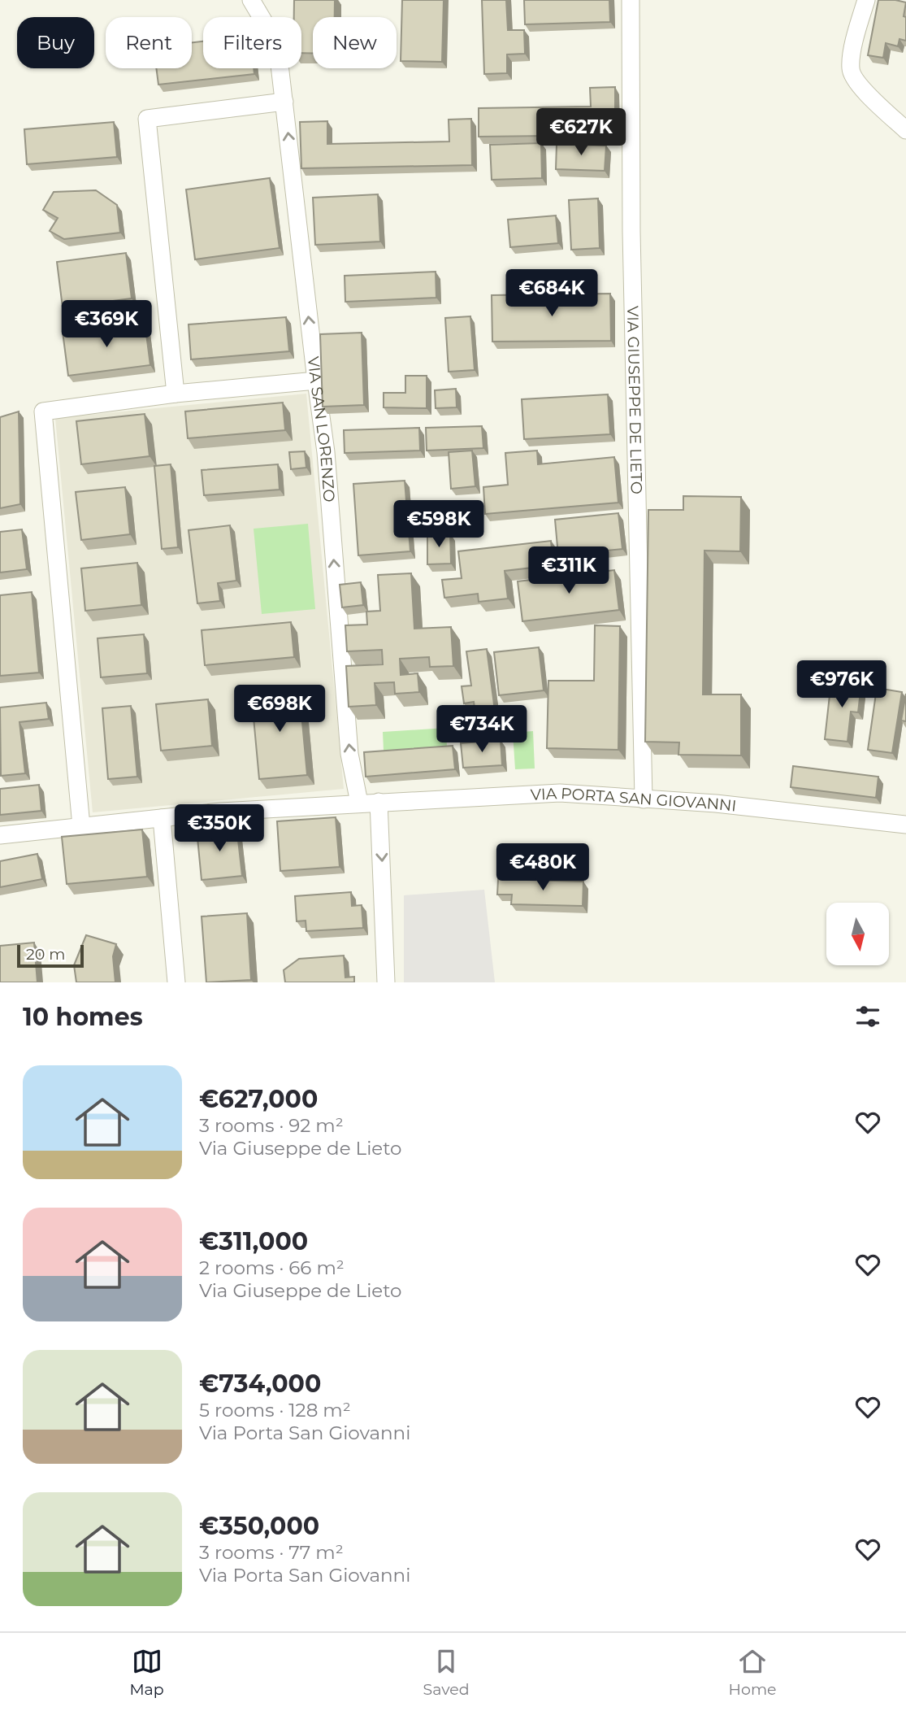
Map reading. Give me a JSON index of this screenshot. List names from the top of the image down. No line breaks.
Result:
{"streets":{"street":["VIA GIUSEPPE DE LIETO","VIA SAN LORENZO","VIA PORTA SAN GIOVANNI"]},"crossings":[["VIA GIUSEPPE DE LIETO","VIA PORTA SAN GIOVANNI"],["VIA SAN LORENZO","VIA PORTA SAN GIOVANNI"]],"one_way":["VIA SAN LORENZO"],"scale_bar":"20 m","north":"bottom","page":{"chip":["Buy","Rent","Filters","New"],"price":["€627K","€684K","€369K","€598K","€311K","€976K","€698K","€734K","€350K","€480K"],"scale":"20 m","heading":"10 homes","list":[{"name":"€627,000","note":"3 rooms · 92 m² · Via Giuseppe de Lieto"},{"name":"€311,000","note":"2 rooms · 66 m² · Via Giuseppe de Lieto"},{"name":"€734,000","note":"5 rooms · 128 m² · Via Porta San Giovanni"},{"name":"€350,000","note":"3 rooms · 77 m² · Via Porta San Giovanni"}],"tabs":["Map","Saved","Home"]}}
